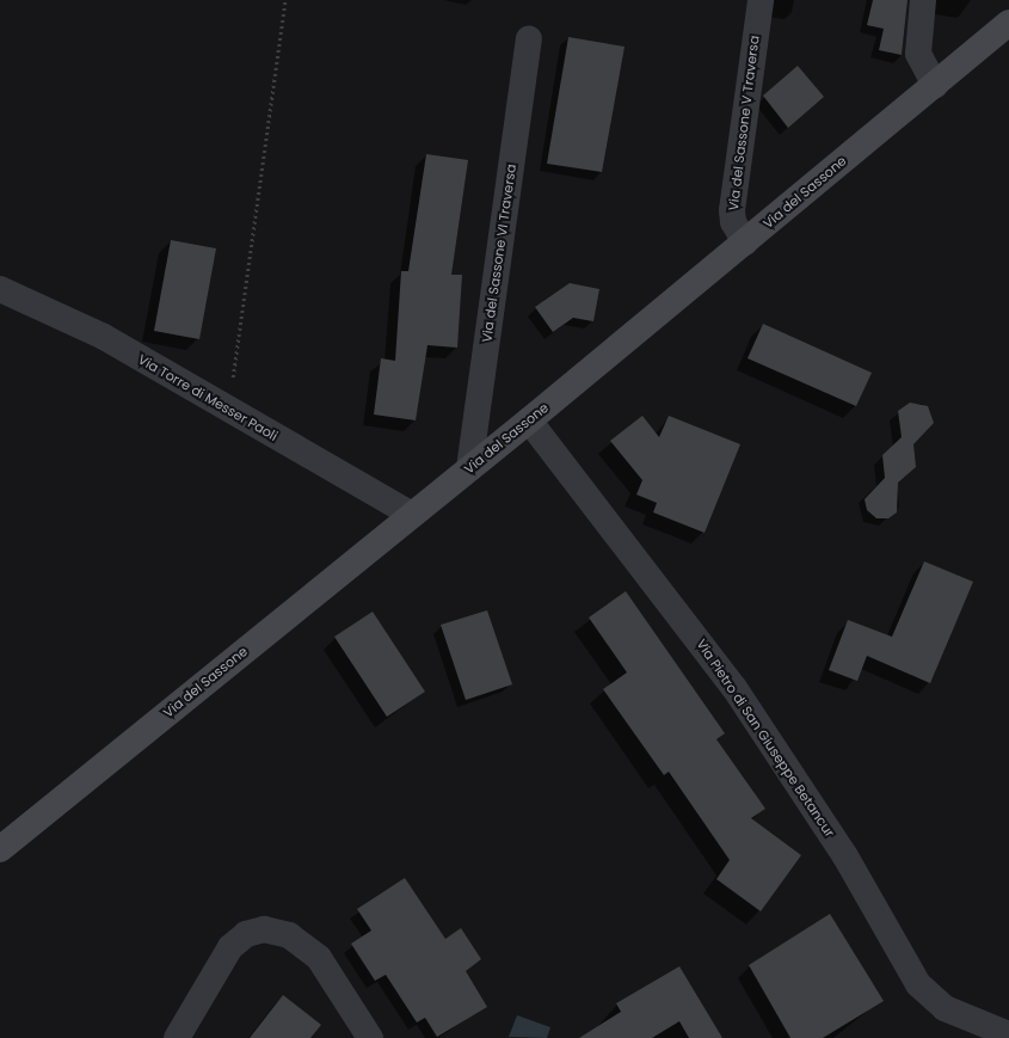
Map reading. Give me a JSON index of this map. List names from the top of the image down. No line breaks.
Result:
{"streets":{"main road":["Via del Sassone"],"street":["Via del Sassone V Traversa","Via del Sassone VI Traversa","Via Torre di Messer Paoli","Via Pietro di San Giuseppe Betancur"]},"crossings":[["Via del Sassone V Traversa","Via del Sassone"],["Via del Sassone","Via del Sassone VI Traversa"],["Via del Sassone","Via Torre di Messer Paoli"],["Via del Sassone","Via Pietro di San Giuseppe Betancur"]]}
